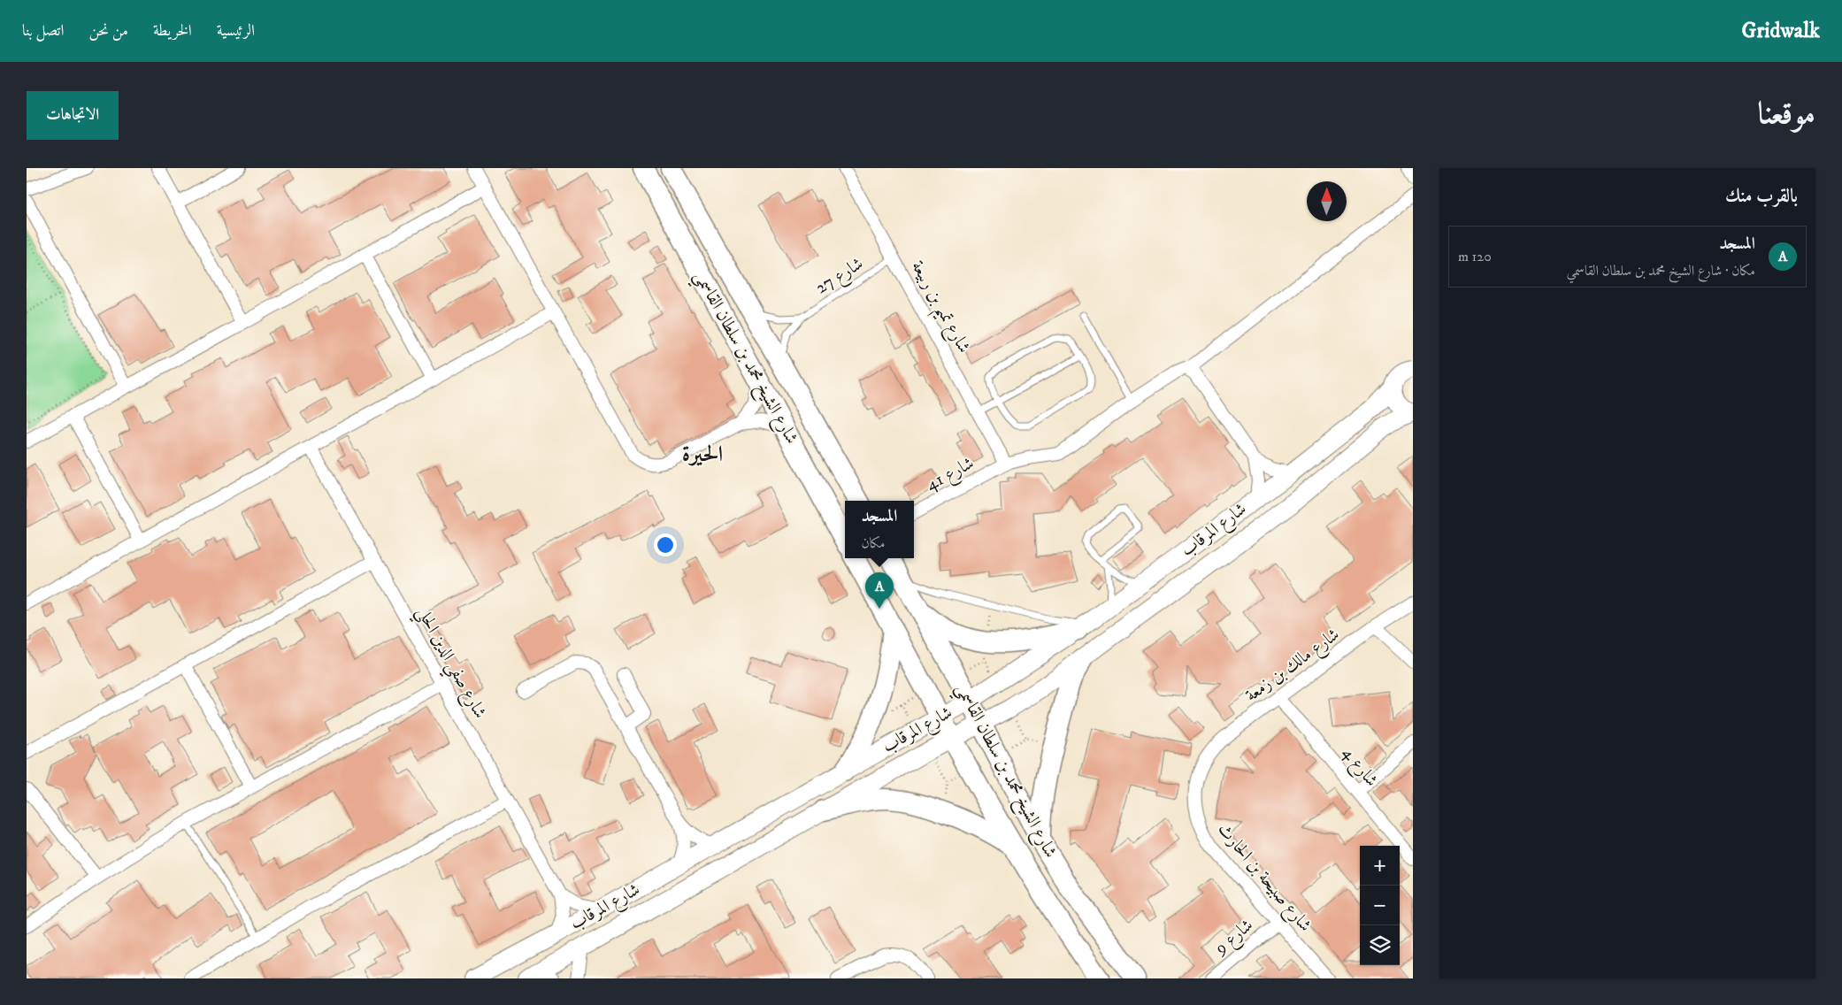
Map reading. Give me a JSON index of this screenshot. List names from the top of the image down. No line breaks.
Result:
{"streets":{"main road":["شارع الشيخ محمد بن سلطان القاسمي","شارع المرقاب"],"street":["شارع تميم بن ربيعة","شارع 41","شارع صفي الدين الحلي","شارع مالك بن زمعة","شارع 4","شارع صبيحة بن الحارث","شارع 9"],"lane":["شارع 27"]},"crossings":[["شارع 27","شارع تميم بن ربيعة"],["شارع 27","شارع الشيخ محمد بن سلطان القاسمي"],["شارع تميم بن ربيعة","شارع 41"],["شارع الشيخ محمد بن سلطان القاسمي","شارع المرقاب"],["شارع المرقاب","شارع صفي الدين الحلي"],["شارع مالك بن زمعة","شارع 4"],["شارع مالك بن زمعة","شارع صبيحة بن الحارث"],["شارع صبيحة بن الحارث","شارع 9"]],"districts":["الحيرة"],"north":"top","page":{"header":"Gridwalk","nav":["الرئيسية","الخريطة","من نحن","اتصل بنا"],"title":"موقعنا","buttons":"الاتجاهات","heading":"بالقرب منك","list":[{"mark":"A","name":"المسجد","note":"مكان · شارع الشيخ محمد بن سلطان القاسمي","value":"120 m"}],"popup":["المسجد","مكان"],"pins":"A","map_buttons":["+","−"]}}
